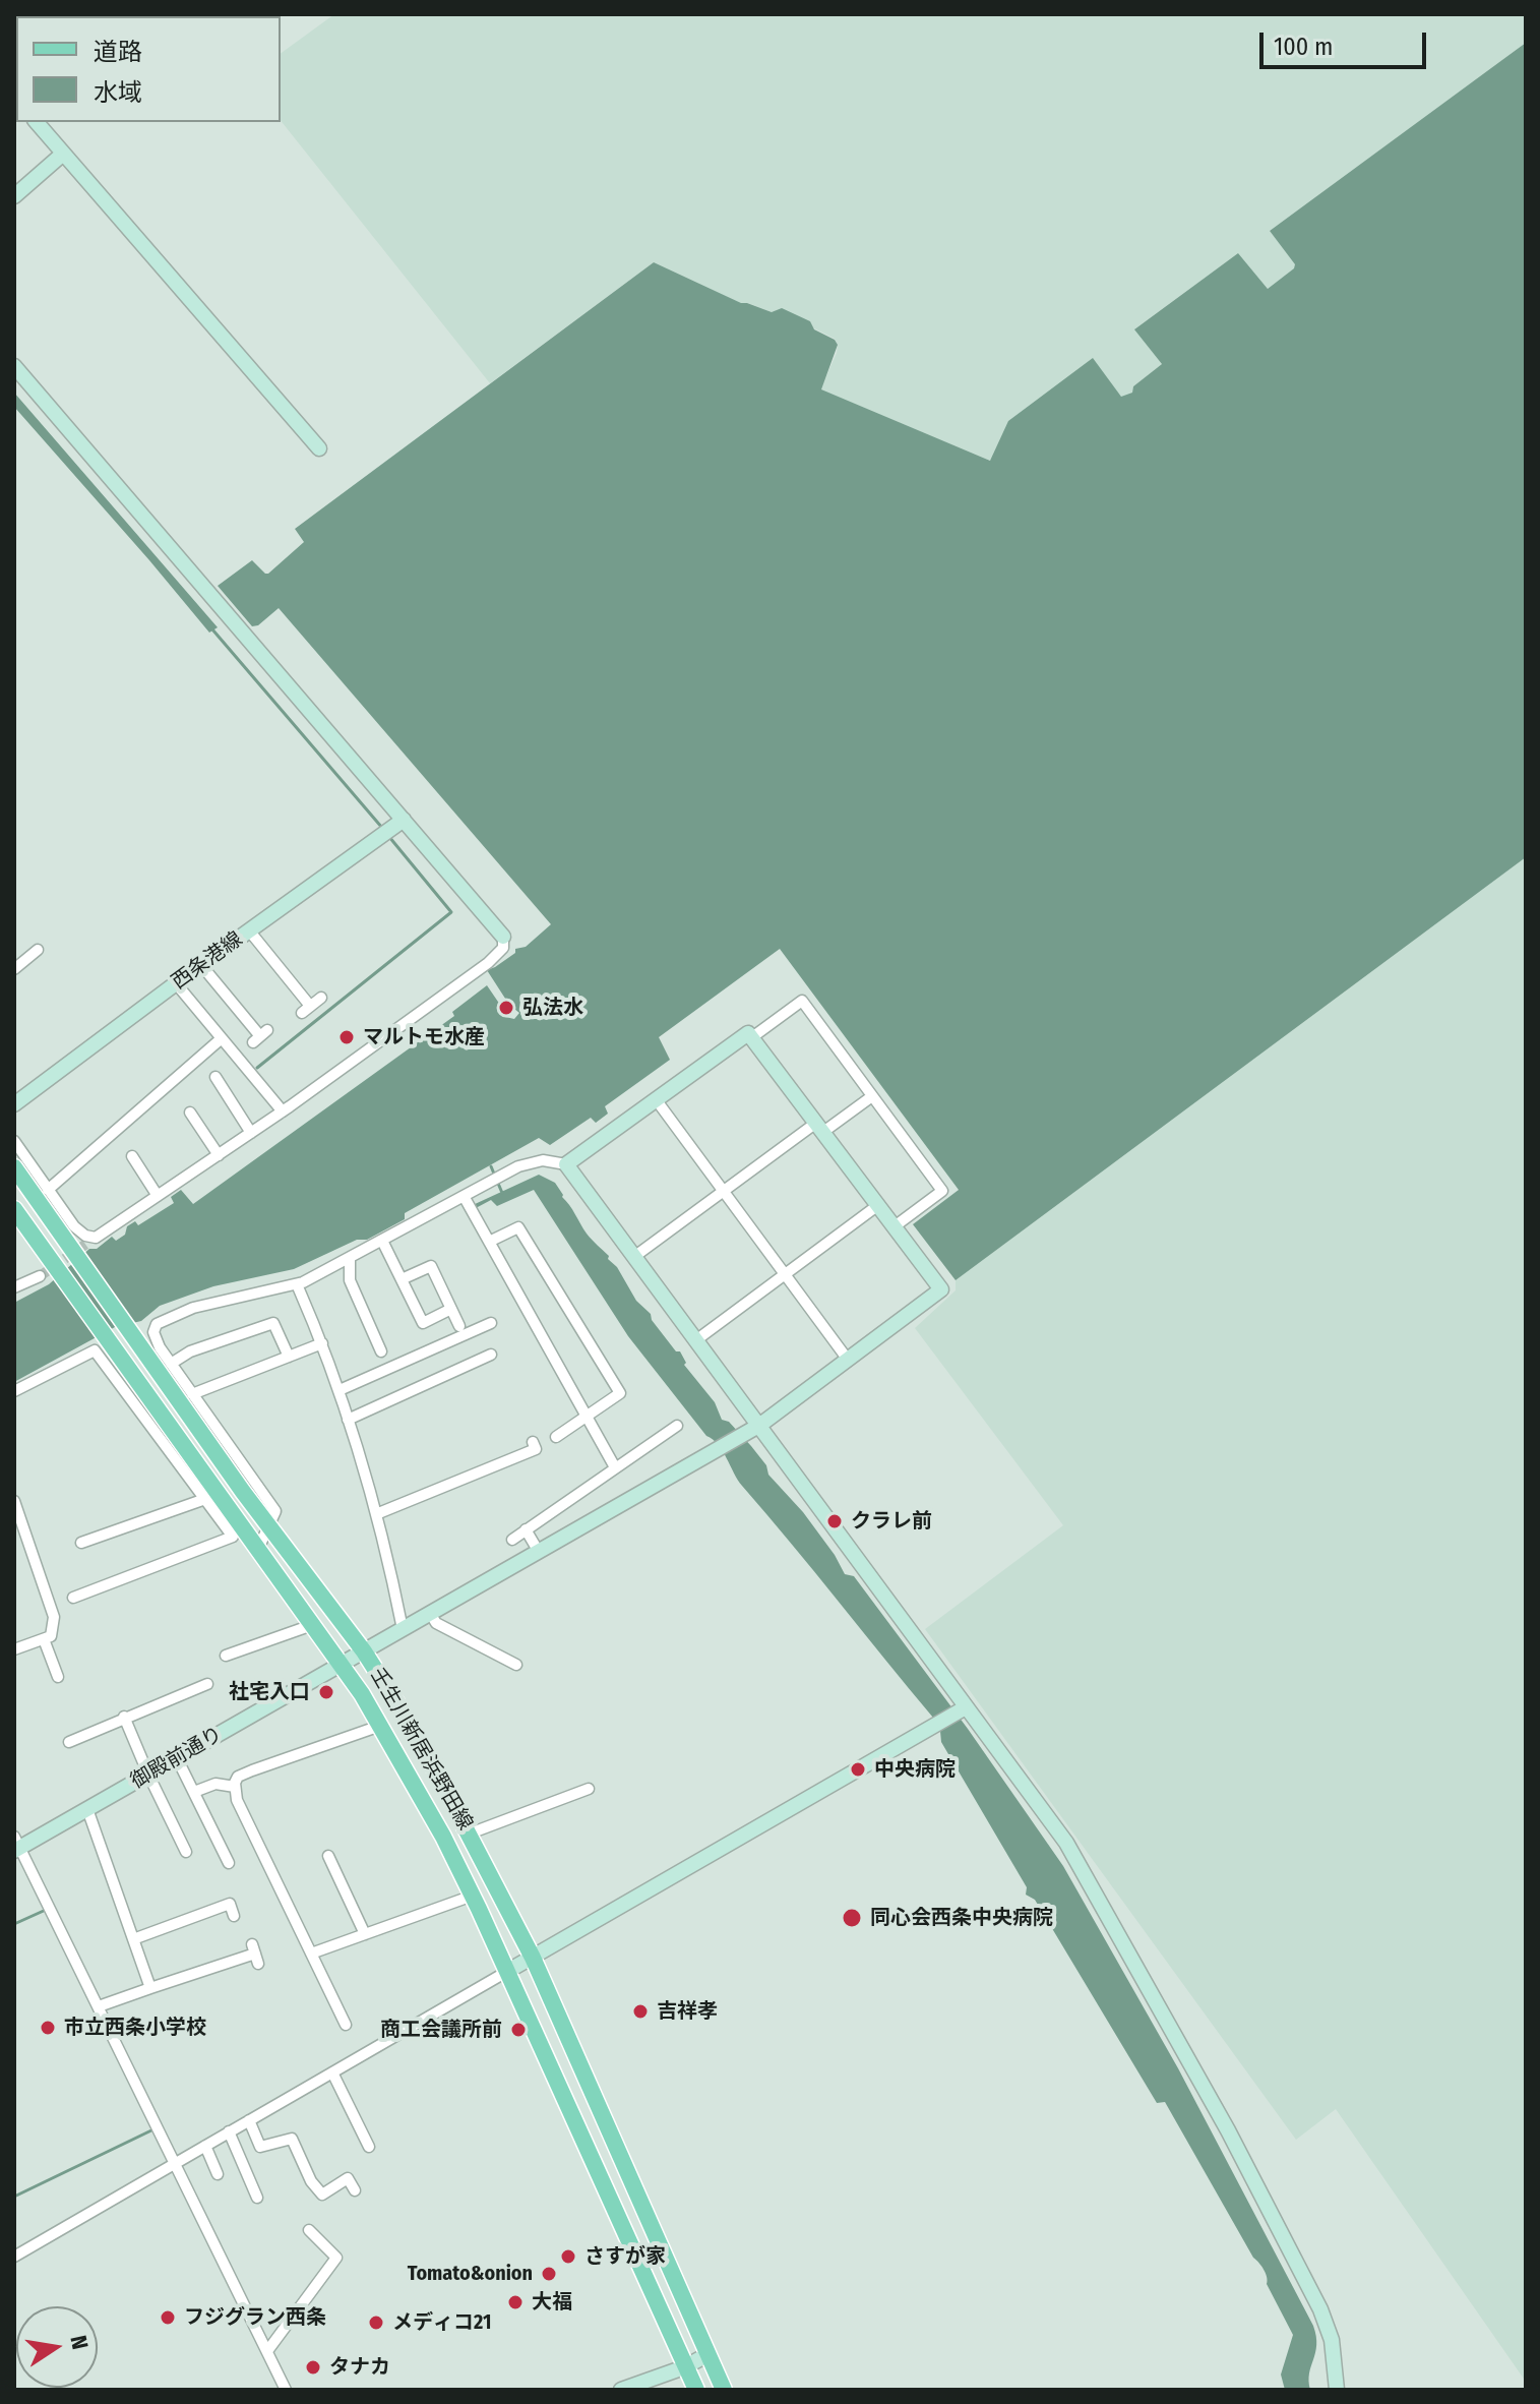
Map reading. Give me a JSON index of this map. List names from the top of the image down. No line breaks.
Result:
{"streets":{"main road":["壬生川新居浜野田線"],"street":["西条港線","御殿前通り"]},"crossings":[["壬生川新居浜野田線","御殿前通り"]],"places":["弘法水","マルトモ水産","クラレ前","社宅入口","中央病院","同心会西条中央病院","吉祥孝","市立西条小学校","商工会議所前","さすが家","Tomato&onion","大福","フジグラン西条","メディコ21","タナカ"],"legend":["道路","水域"],"scale_bar":"100 m","north":"right"}
